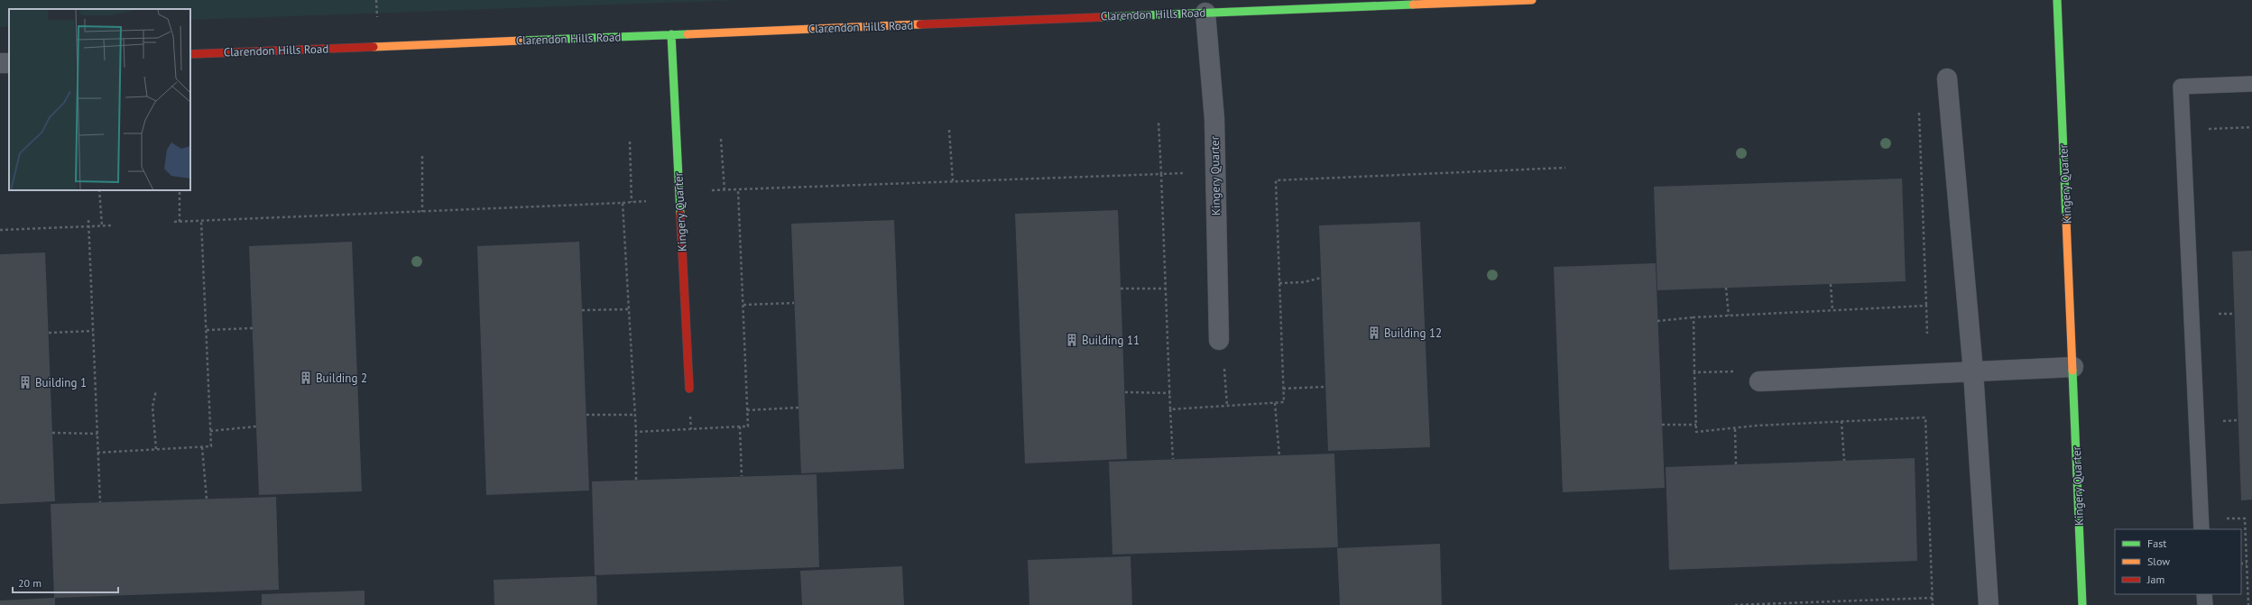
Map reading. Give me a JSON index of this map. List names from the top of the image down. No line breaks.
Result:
{"streets":{"street":["Clarendon Hills Road","Kingery Quarter"]},"crossings":[["Clarendon Hills Road","Kingery Quarter"]],"places":{"building":["Building 12","Building 11","Building 2","Building 1"]},"legend":["Fast","Slow","Jam"],"scale_bar":"20 m"}
